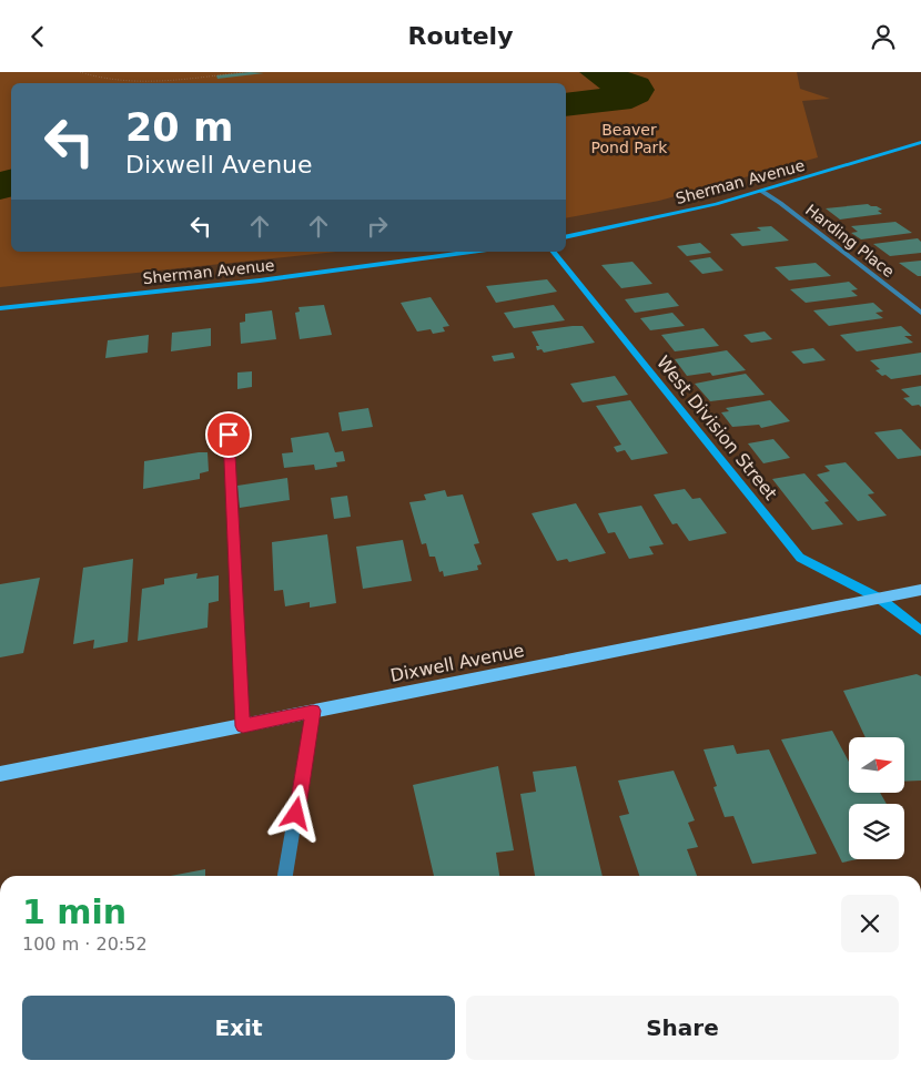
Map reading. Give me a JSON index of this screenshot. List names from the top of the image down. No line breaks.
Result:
{"streets":{"main road":["Sherman Avenue","West Division Street","Dixwell Avenue"],"street":["Harding Place"]},"crossings":[["Sherman Avenue","Harding Place"],["West Division Street","Dixwell Avenue"]],"parks":["Beaver Pond Park"],"north":"right","page":{"header":"Routely","turn":["20 m","Dixwell Avenue"],"heading":["1 min","100 m · 20:52"],"buttons":["Exit","Share"]}}
